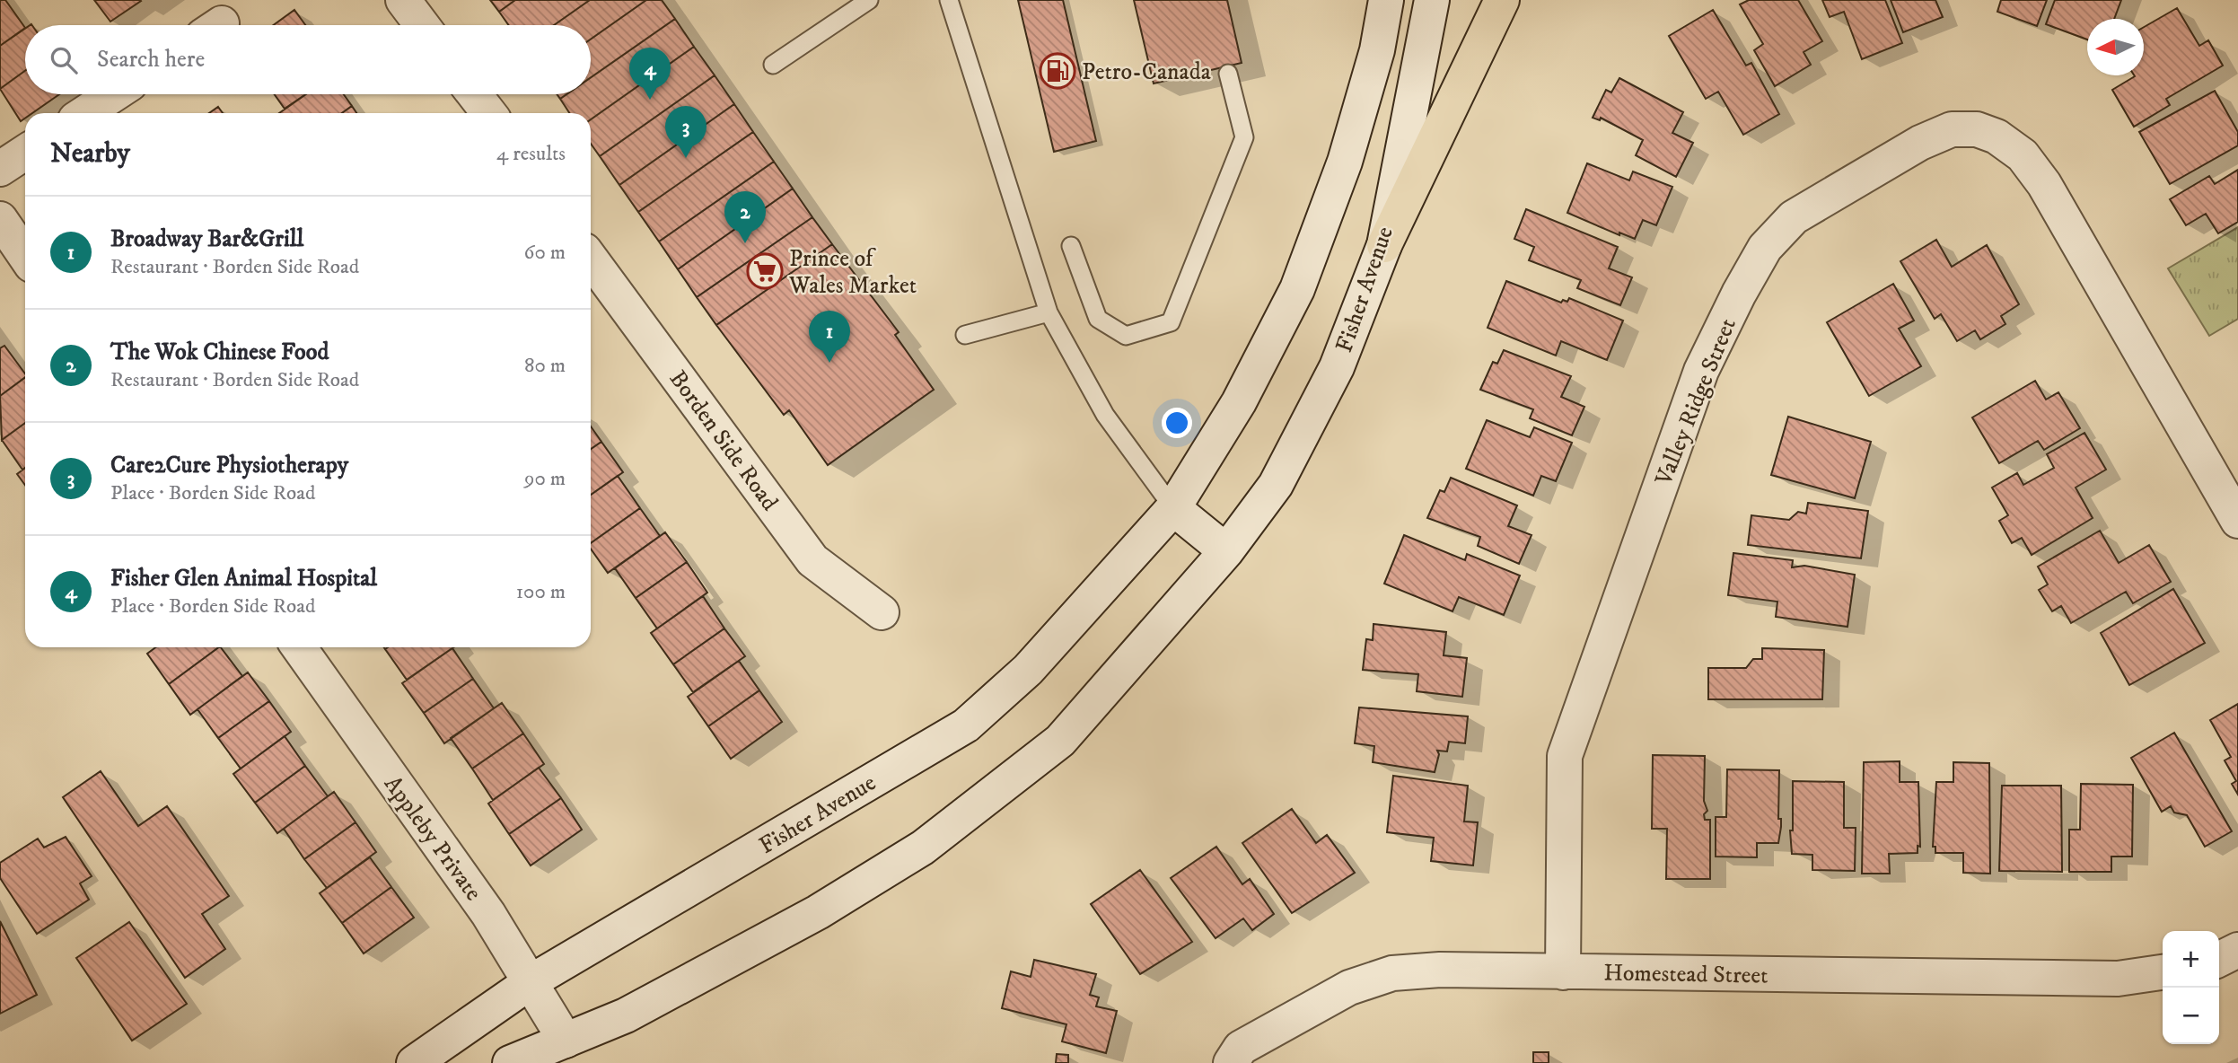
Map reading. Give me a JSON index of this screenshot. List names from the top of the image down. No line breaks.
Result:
{"streets":{"street":["Fisher Avenue","Valley Ridge Street","Borden Side Road","Appleby Private","Homestead Street"]},"crossings":[["Fisher Avenue","Appleby Private"],["Valley Ridge Street","Homestead Street"]],"places":{"fuel station":["Petro-Canada"],"supermarket":["Prince of Wales Market"]},"north":"left","page":{"search":"Search here","pins":["4","3","2","1"],"heading":["Nearby","4 results"],"list":[{"mark":"1","name":"Broadway Bar&Grill","note":"Restaurant · Borden Side Road","value":"60 m"},{"mark":"2","name":"The Wok Chinese Food","note":"Restaurant · Borden Side Road","value":"80 m"},{"mark":"3","name":"Care2Cure Physiotherapy","note":"Place · Borden Side Road","value":"90 m"},{"mark":"4","name":"Fisher Glen Animal Hospital","note":"Place · Borden Side Road","value":"100 m"}],"map_buttons":["+","−"]}}
